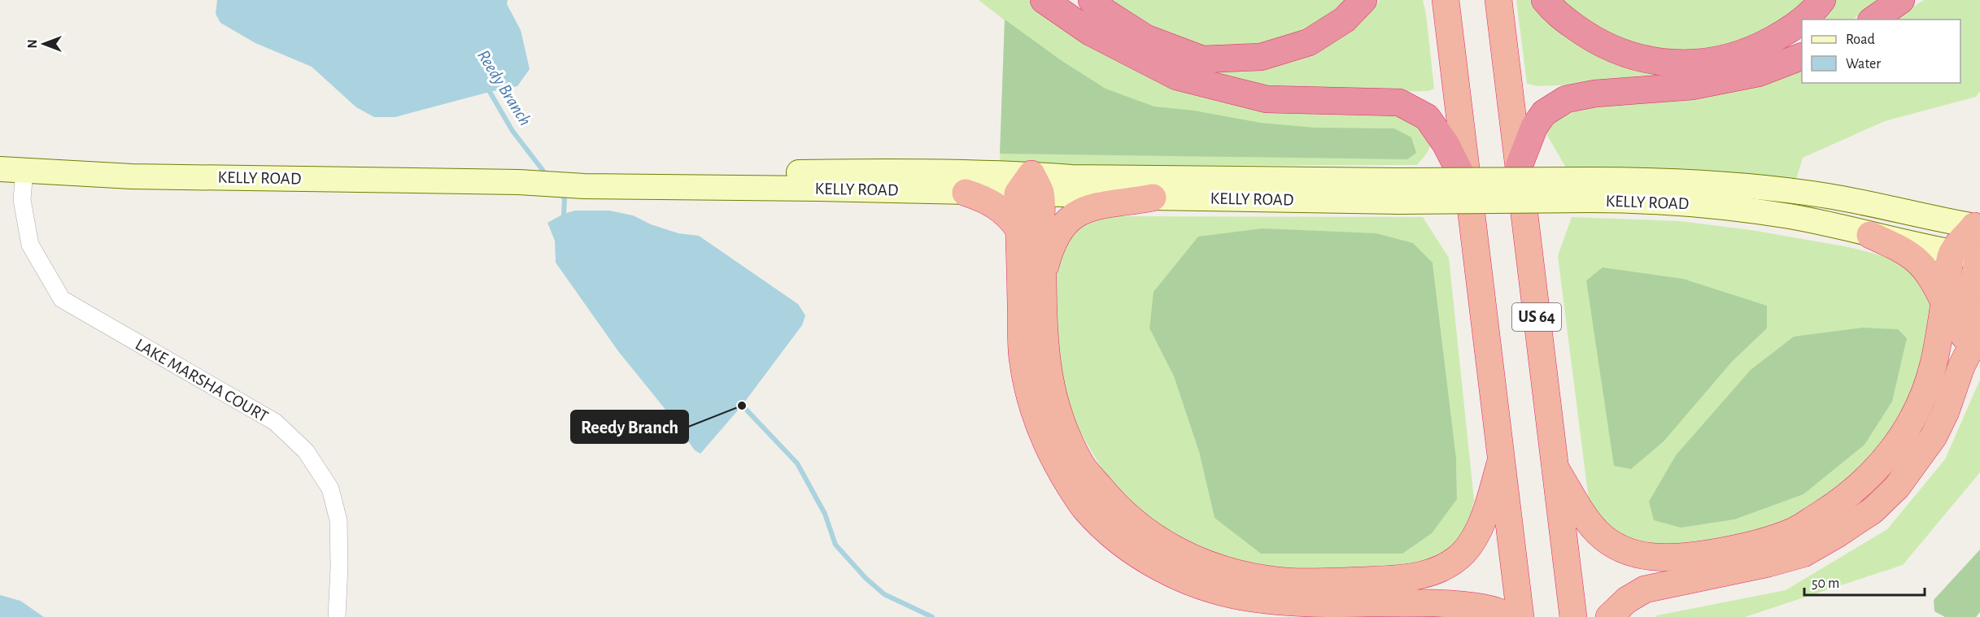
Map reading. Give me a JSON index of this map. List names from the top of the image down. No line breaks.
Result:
{"streets":{"highway":["US 64"],"main road":["KELLY ROAD"],"street":["LAKE MARSHA COURT"]},"crossings":[["KELLY ROAD","LAKE MARSHA COURT"]],"water":["Reedy Branch"],"places":["Reedy Branch"],"legend":["Road","Water"],"scale_bar":"50 m","north":"left"}
